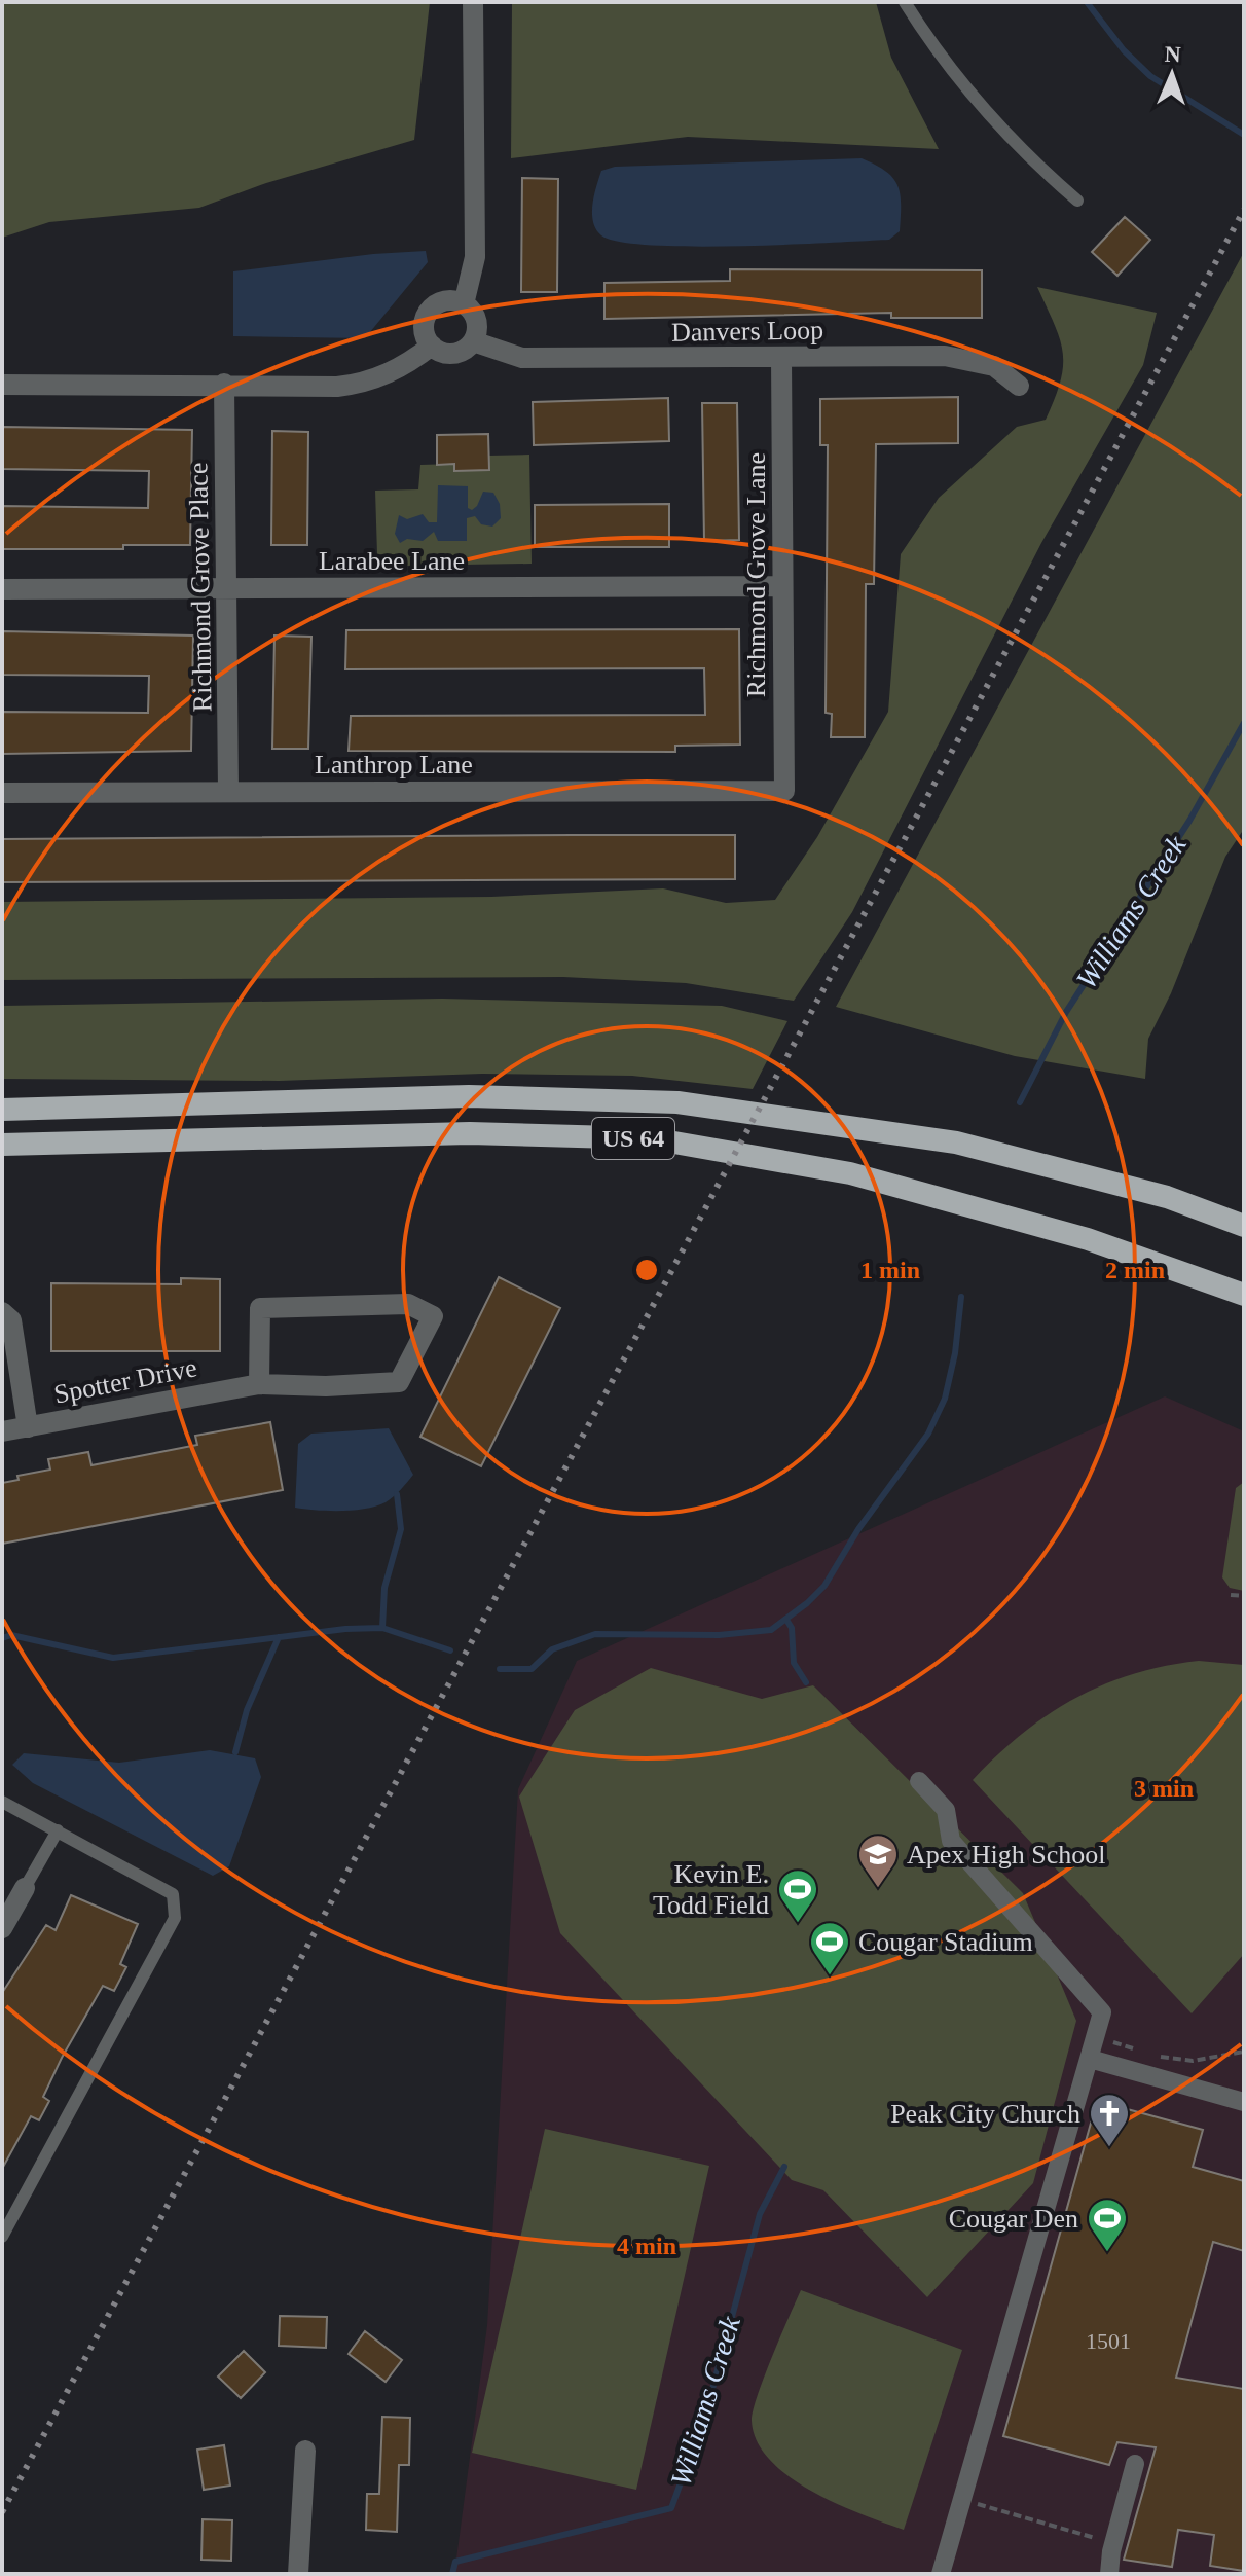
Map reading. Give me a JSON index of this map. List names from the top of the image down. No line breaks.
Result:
{"streets":{"highway":["US 64"],"street":["Danvers Loop","Larabee Lane","Richmond Grove Lane","Richmond Grove Place","Lanthrop Lane","Spotter Drive"]},"crossings":[["Danvers Loop","Richmond Grove Lane"],["Larabee Lane","Richmond Grove Lane"],["Larabee Lane","Richmond Grove Place"],["Richmond Grove Lane","Lanthrop Lane"],["Richmond Grove Place","Lanthrop Lane"]],"water":["Williams Creek"],"places":{"school or university":["Apex High School"],"sports":["Kevin E. Todd Field","Cougar Stadium","Cougar Den"],"church":["Peak City Church"]},"house_numbers":["1501"],"north":"top","rings":["1 min","2 min","3 min","4 min"]}
